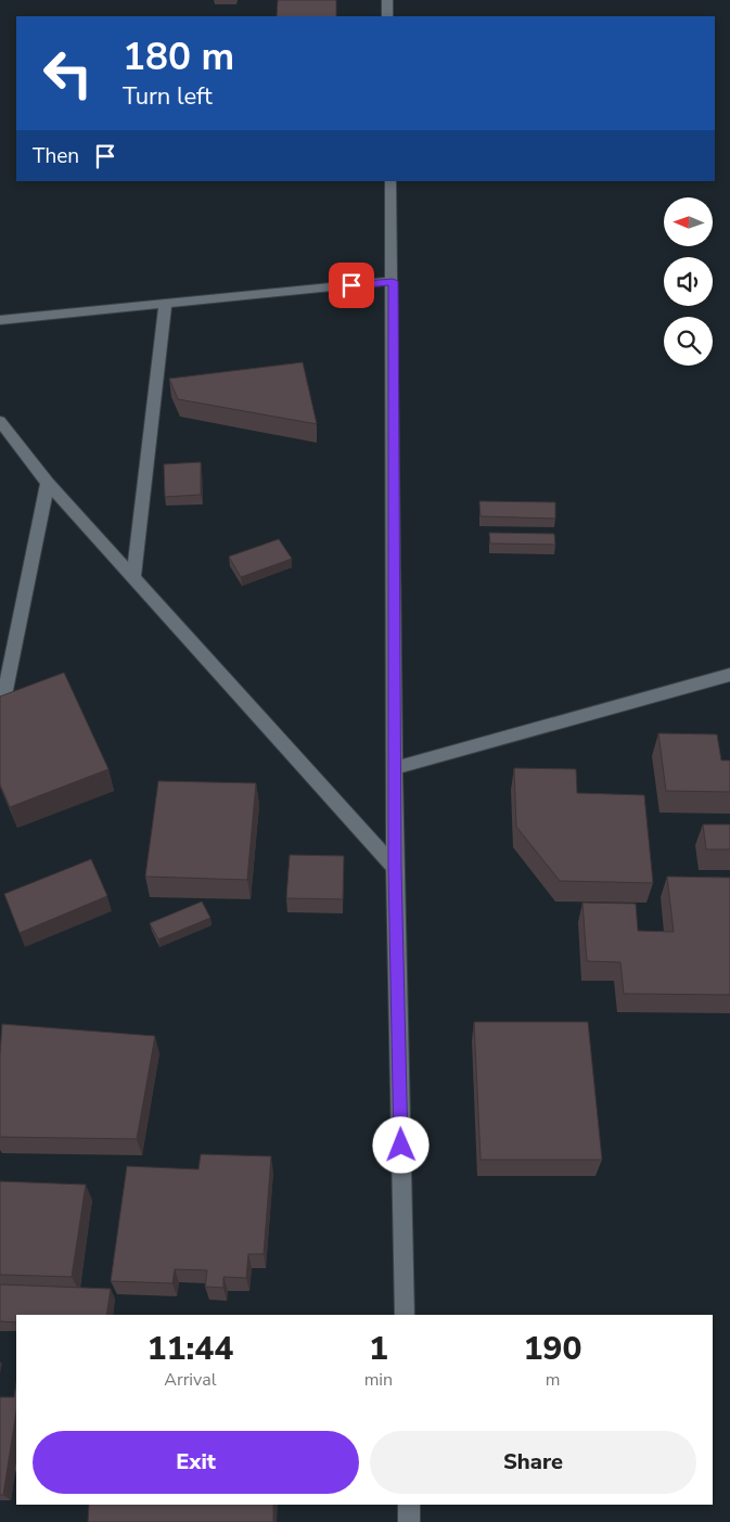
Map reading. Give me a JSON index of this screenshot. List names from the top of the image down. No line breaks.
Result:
{"north":"left","page":{"turn":["180 m","Turn left"],"then":"Then","eta":["11:44","Arrival","1","min","190","m"],"buttons":["Exit","Share"]}}
